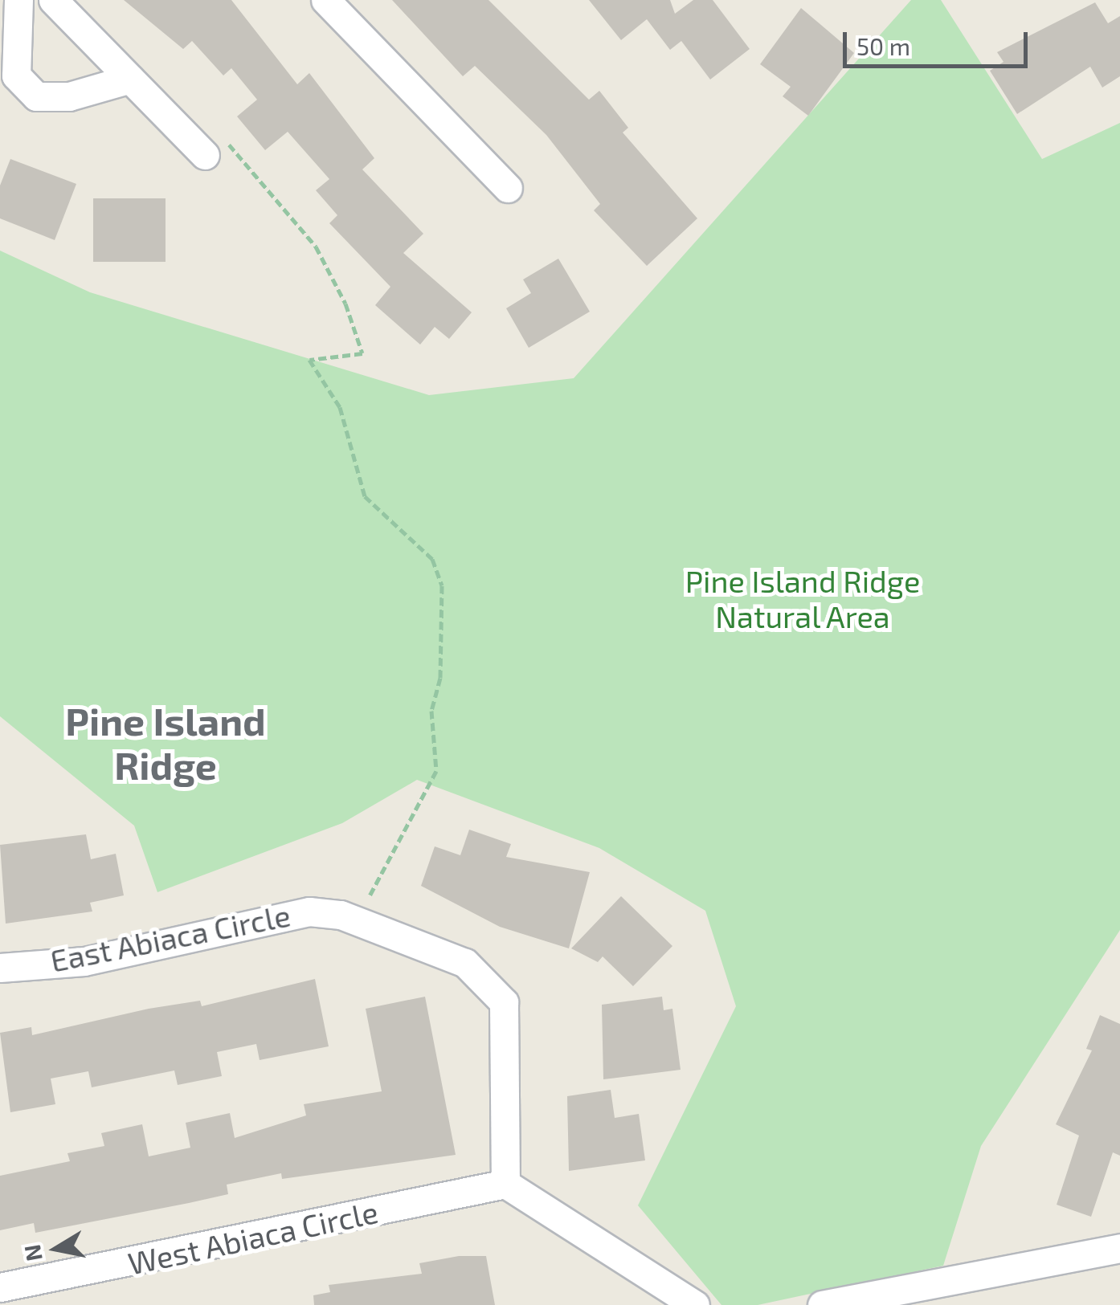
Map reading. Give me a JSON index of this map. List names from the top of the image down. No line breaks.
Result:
{"streets":{"street":["East Abiaca Circle","West Abiaca Circle"]},"crossings":[["East Abiaca Circle","West Abiaca Circle"]],"districts":["Pine Island Ridge"],"parks":["Pine Island Ridge Natural Area"],"scale_bar":"50 m","north":"left"}
